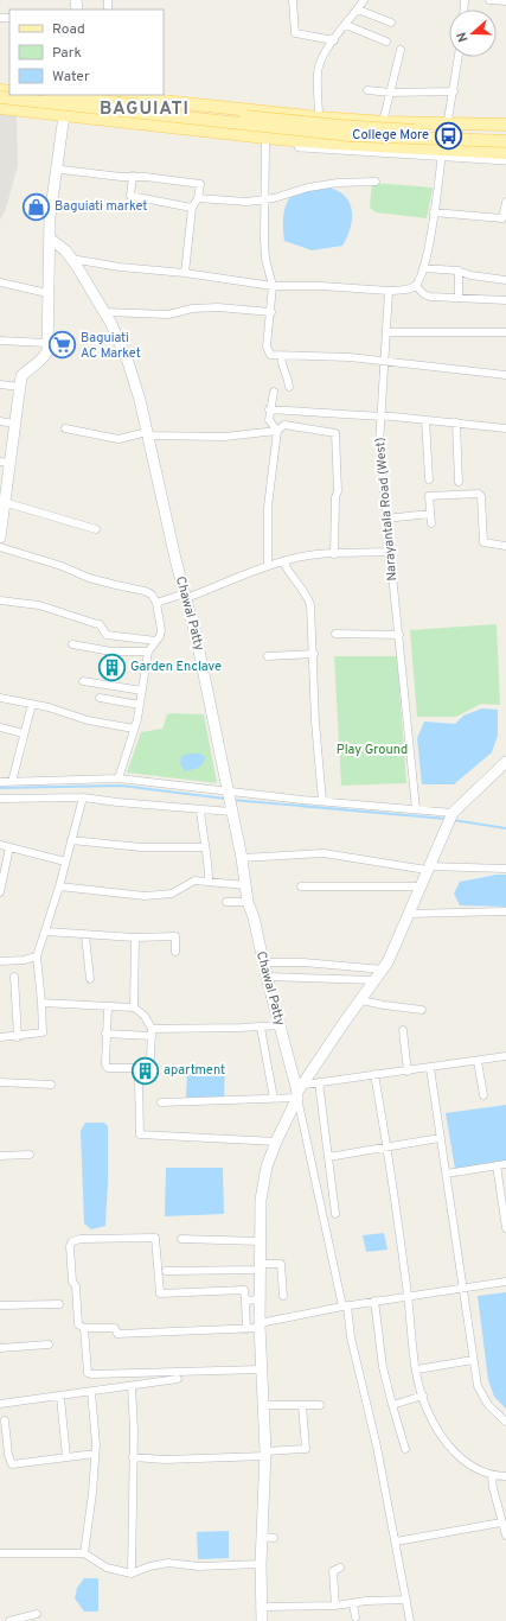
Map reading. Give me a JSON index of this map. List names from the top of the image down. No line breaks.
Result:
{"streets":{"street":["Narayantala Road (West)","Chawal Patty"]},"districts":["BAGUIATI"],"parks":["Play Ground"],"places":{"bus stop":["College More"],"shop":["Baguiati market"],"supermarket":["Baguiati AC Market"],"building":["Garden Enclave","apartment"]},"legend":["Road","Park","Water"],"north":"left"}
